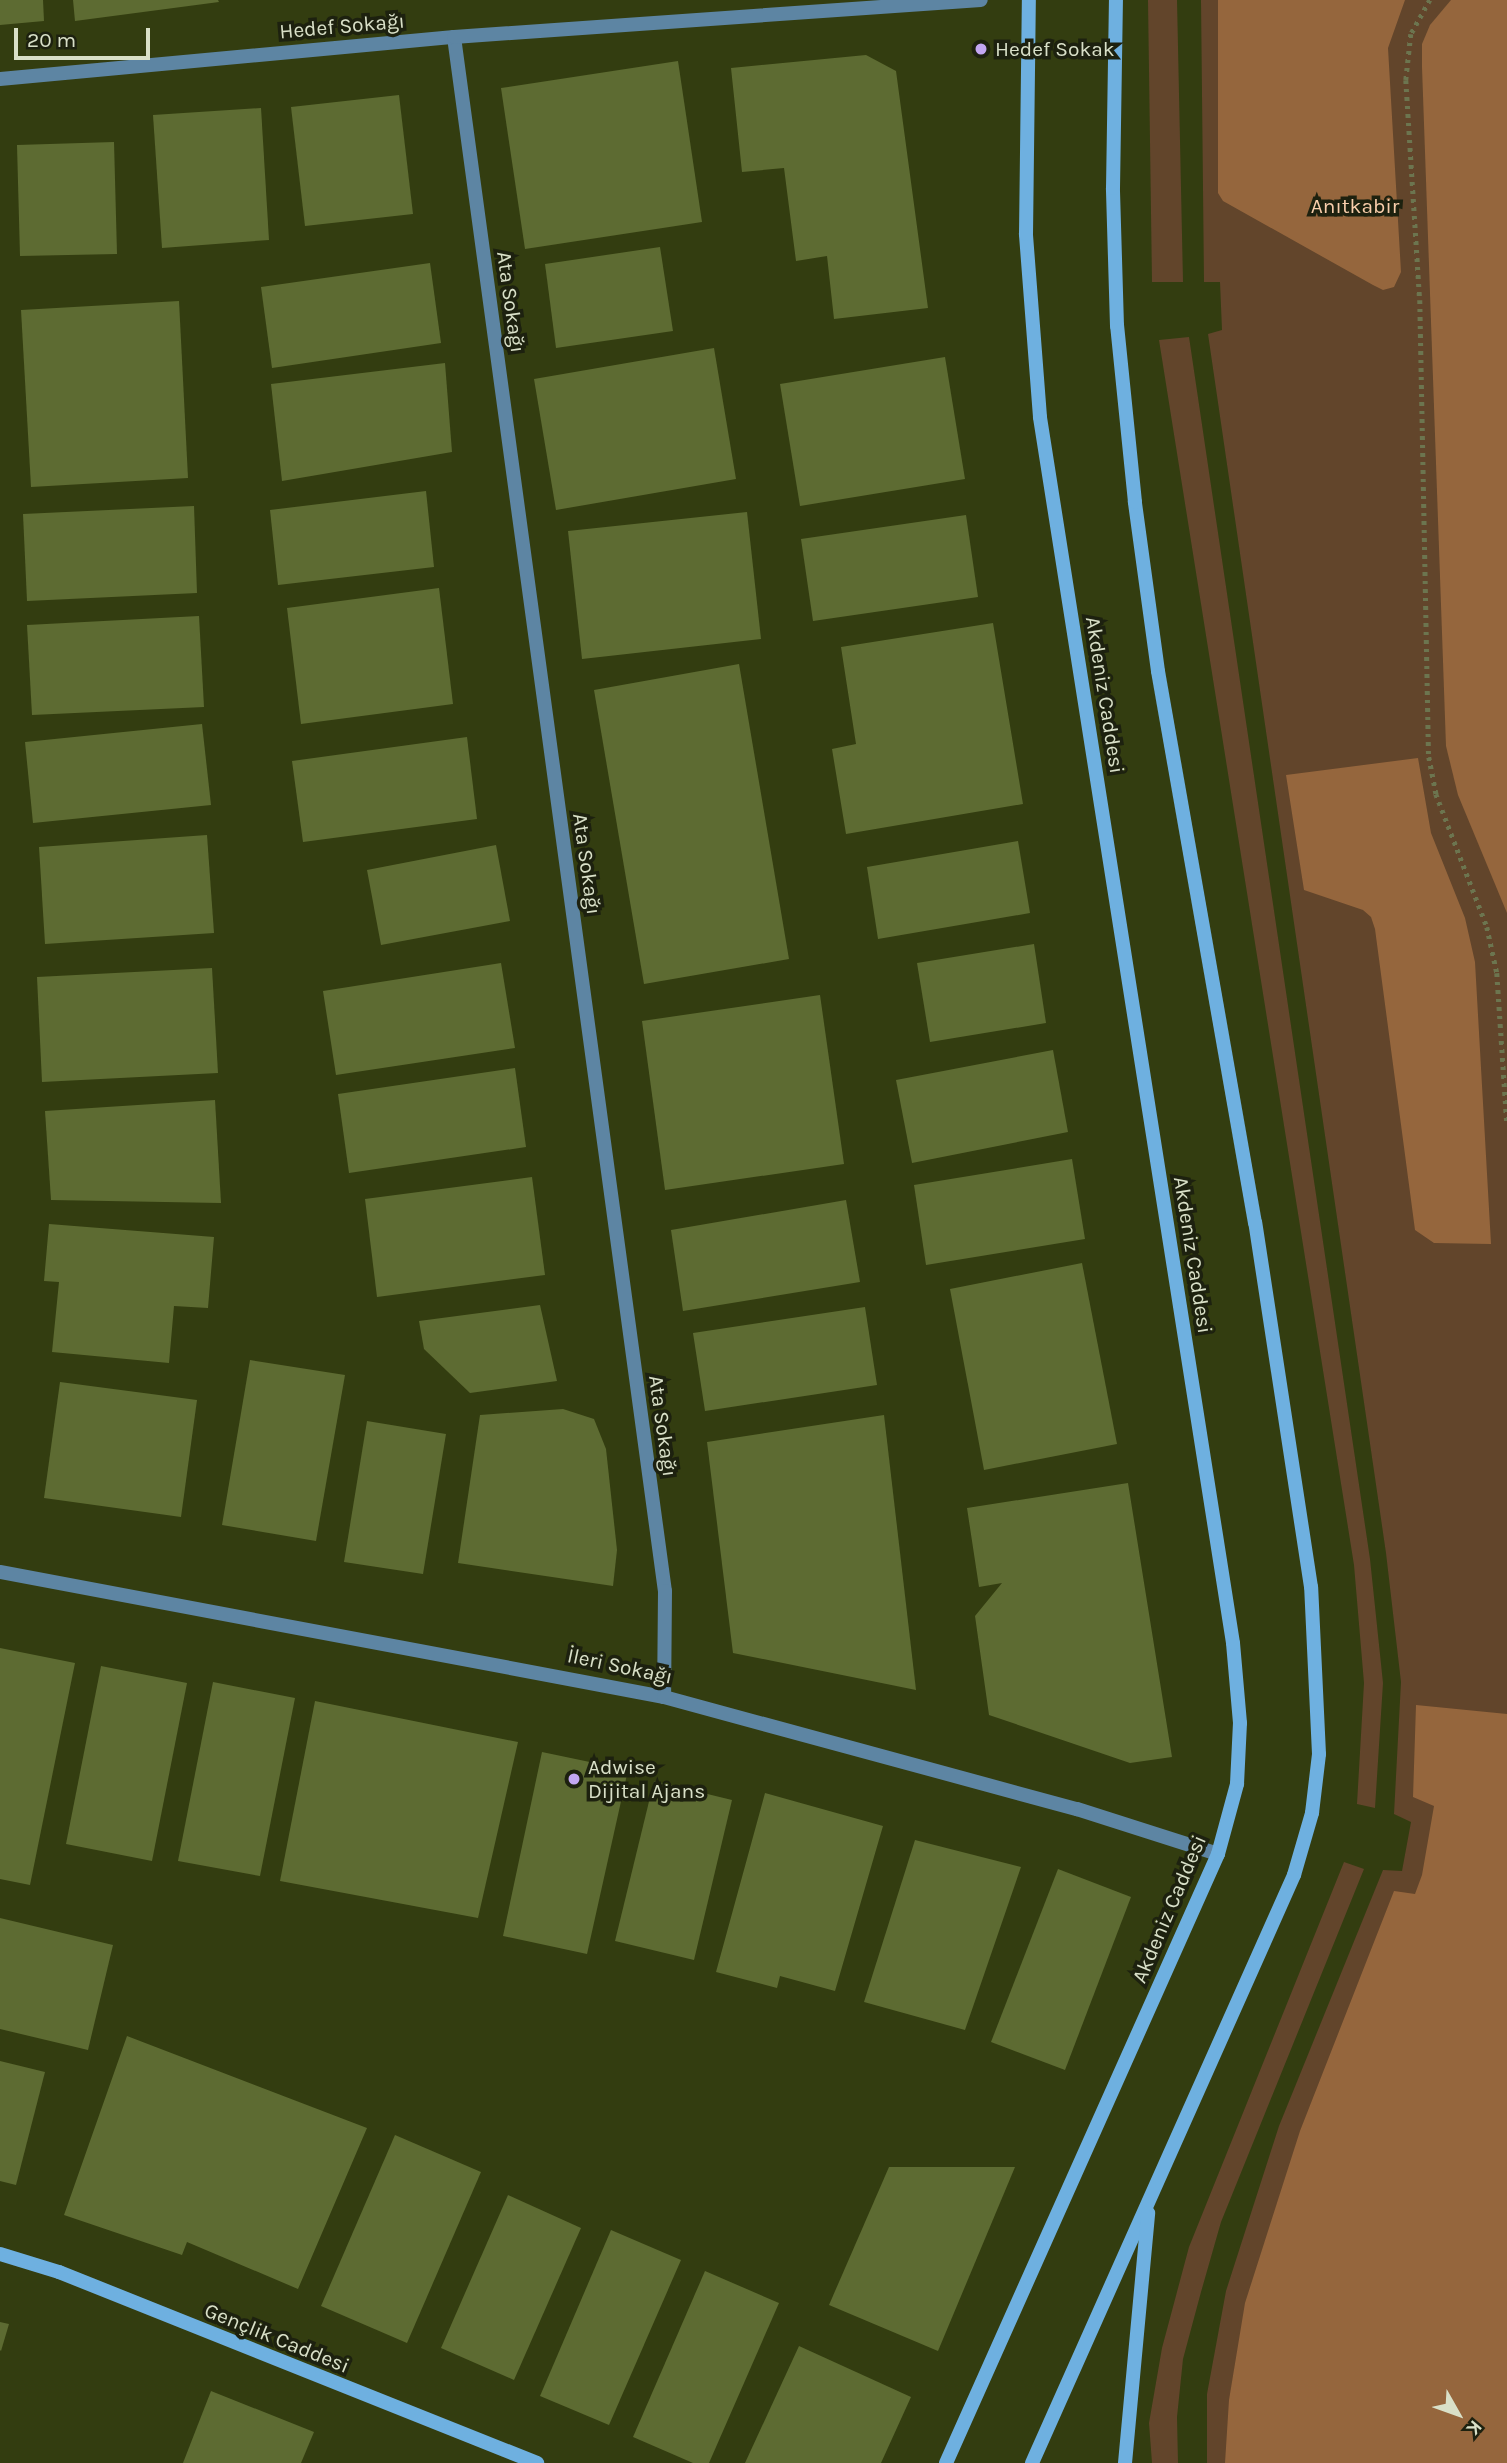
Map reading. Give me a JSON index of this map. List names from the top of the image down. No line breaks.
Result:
{"streets":{"main road":["Akdeniz Caddesi","Gençlik Caddesi"],"street":["Hedef Sokağı","Ata Sokağı","İleri Sokağı"]},"crossings":[["Hedef Sokağı","Ata Sokağı"],["Ata Sokağı","İleri Sokağı"],["Akdeniz Caddesi","İleri Sokağı"]],"parks":["Anıtkabir"],"places":["Hedef Sokak","Adwise Dijital Ajans"],"scale_bar":"20 m","north":"bottom right"}
